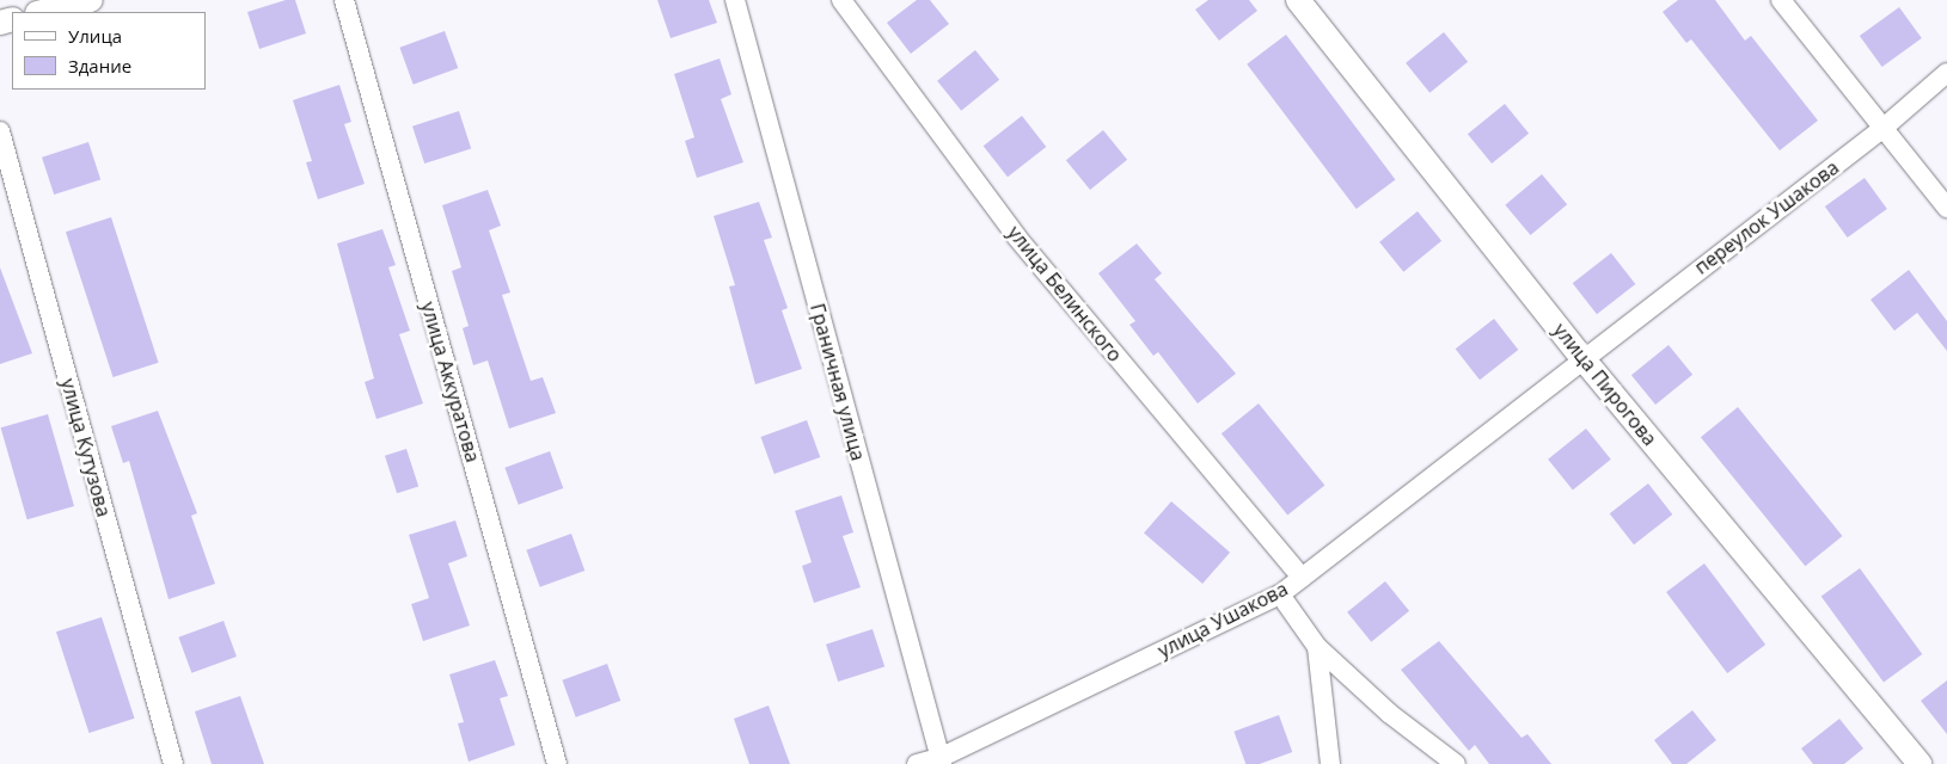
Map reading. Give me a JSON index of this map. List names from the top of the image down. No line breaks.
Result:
{"streets":{"street":["переулок Ушакова","улица Белинского","улица Аккуратова","Граничная улица","улица Пирогова","улица Кутузова","улица Ушакова"]},"crossings":[["переулок Ушакова","улица Пирогова"],["переулок Ушакова","улица Ушакова"],["улица Белинского","улица Ушакова"],["Граничная улица","улица Ушакова"],["улица Пирогова","улица Ушакова"]],"legend":["Улица","Здание"]}
